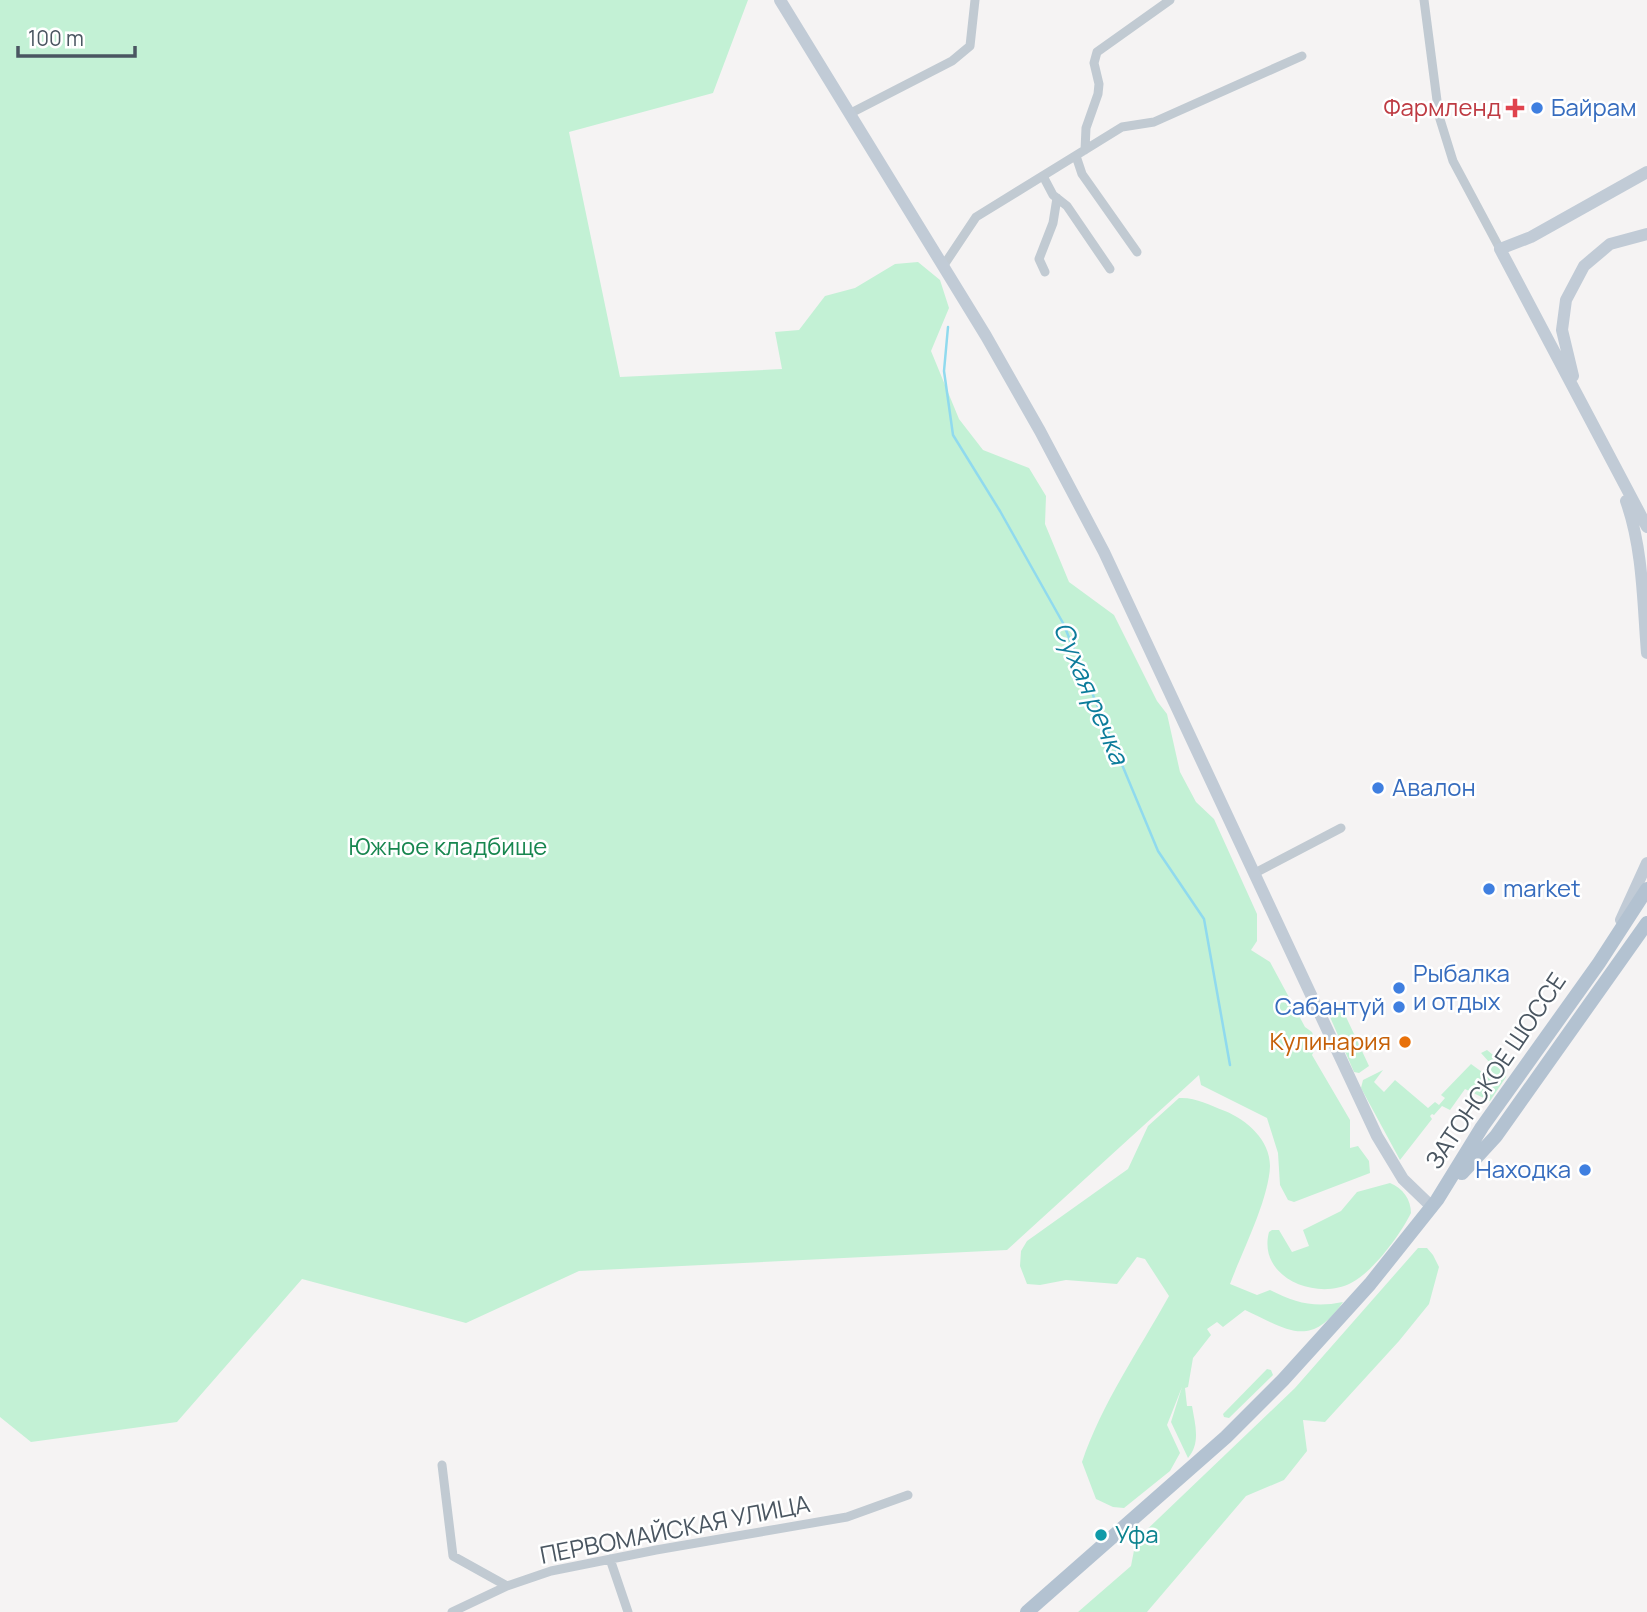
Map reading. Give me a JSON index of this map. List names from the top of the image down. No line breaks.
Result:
{"streets":{"main road":["ЗАТОНСКОЕ ШОССЕ"],"street":["ПЕРВОМАЙСКАЯ УЛИЦА"]},"water":["Сухая речка"],"parks":["Южное кладбище"],"places":{"health":["Фармленд"],"other":["Байрам","Авалон","market","Рыбалка и отдых","Сабантуй","Кулинария","Находка","Уфа"]},"scale_bar":"100 m"}
